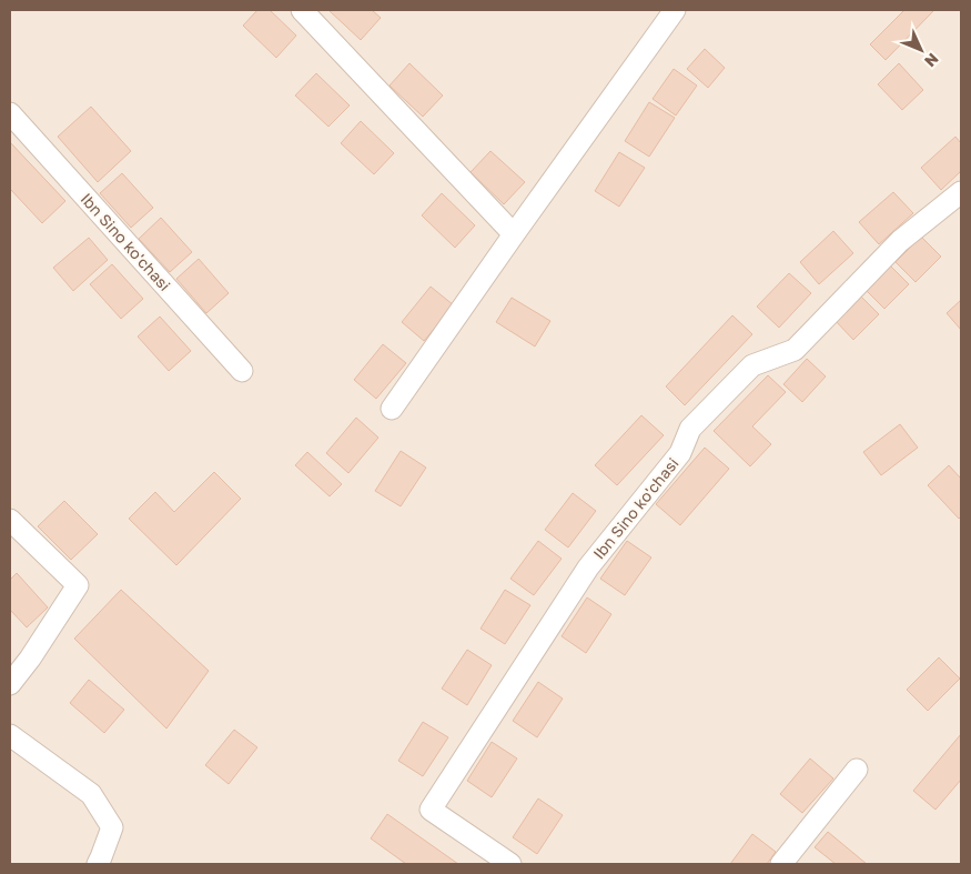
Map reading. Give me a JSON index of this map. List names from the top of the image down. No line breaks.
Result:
{"streets":{"street":["Ibn Sino ko'chasi"]},"north":"bottom right"}
